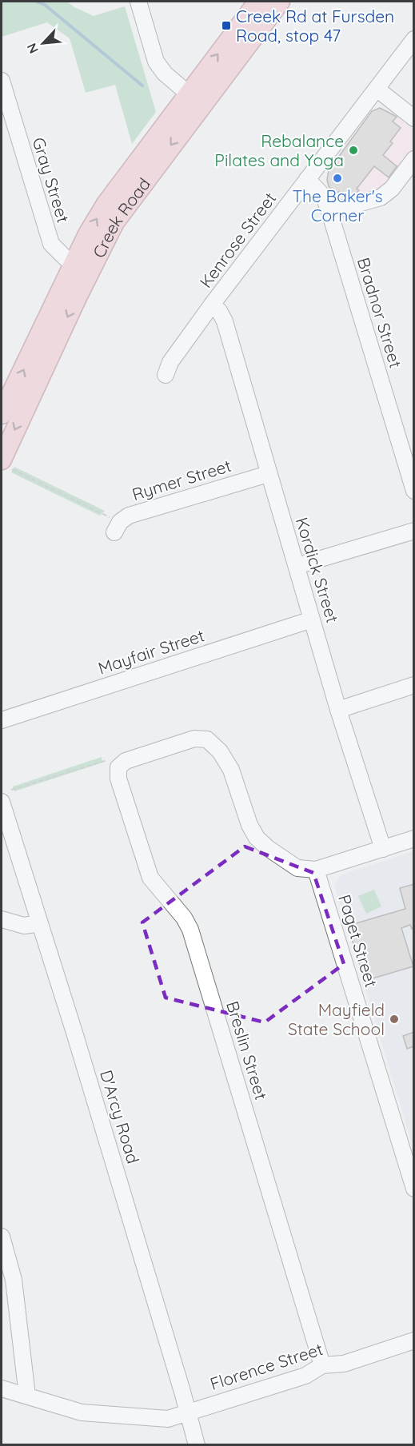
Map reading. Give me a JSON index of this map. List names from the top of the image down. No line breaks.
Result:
{"streets":{"main road":["Creek Road"],"street":["Gray Street","Kenrose Street","Bradnor Street","Rymer Street","Kordick Street","Mayfair Street","Paget Street","Breslin Street","D'Arcy Road","Florence Street"]},"crossings":[["Gray Street","Creek Road"],["Kenrose Street","Bradnor Street"],["Kenrose Street","Kordick Street"],["Rymer Street","Kordick Street"],["Kordick Street","Mayfair Street"],["Breslin Street","Florence Street"],["D'Arcy Road","Florence Street"]],"places":{"transit":["Creek Rd at Fursden Road, stop 47"],"other":["Rebalance Pilates and Yoga","The Baker's Corner","Mayfield State School"]},"north":"bottom left"}
